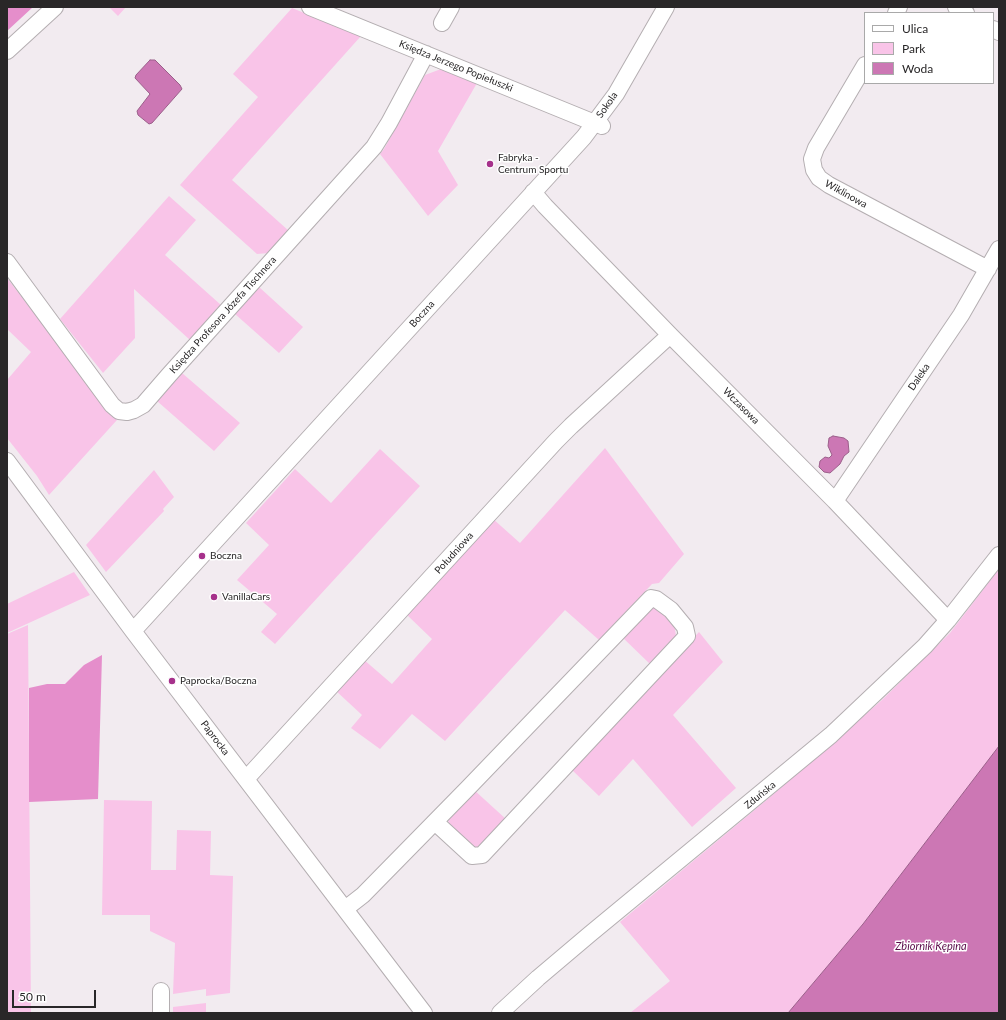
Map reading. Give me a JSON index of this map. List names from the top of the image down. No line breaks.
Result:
{"streets":{"street":["Księdza Jerzego Popiełuszki","Sokola","Wiklinowa","Boczna","Księdza Profesora Józefa Tischnera","Daleka","Wczasowa","Południowa","Paprocka","Zduńska"]},"crossings":[["Księdza Jerzego Popiełuszki","Sokola"],["Księdza Jerzego Popiełuszki","Księdza Profesora Józefa Tischnera"],["Sokola","Boczna"],["Sokola","Wczasowa"],["Wiklinowa","Daleka"],["Boczna","Wczasowa"],["Boczna","Paprocka"],["Daleka","Wczasowa"],["Wczasowa","Południowa"],["Wczasowa","Zduńska"],["Południowa","Paprocka"]],"water":["Zbiornik Kępina"],"places":["Fabryka - Centrum Sportu","Boczna","VanillaCars","Paprocka/Boczna"],"legend":["Ulica","Park","Woda"],"scale_bar":"50 m"}
